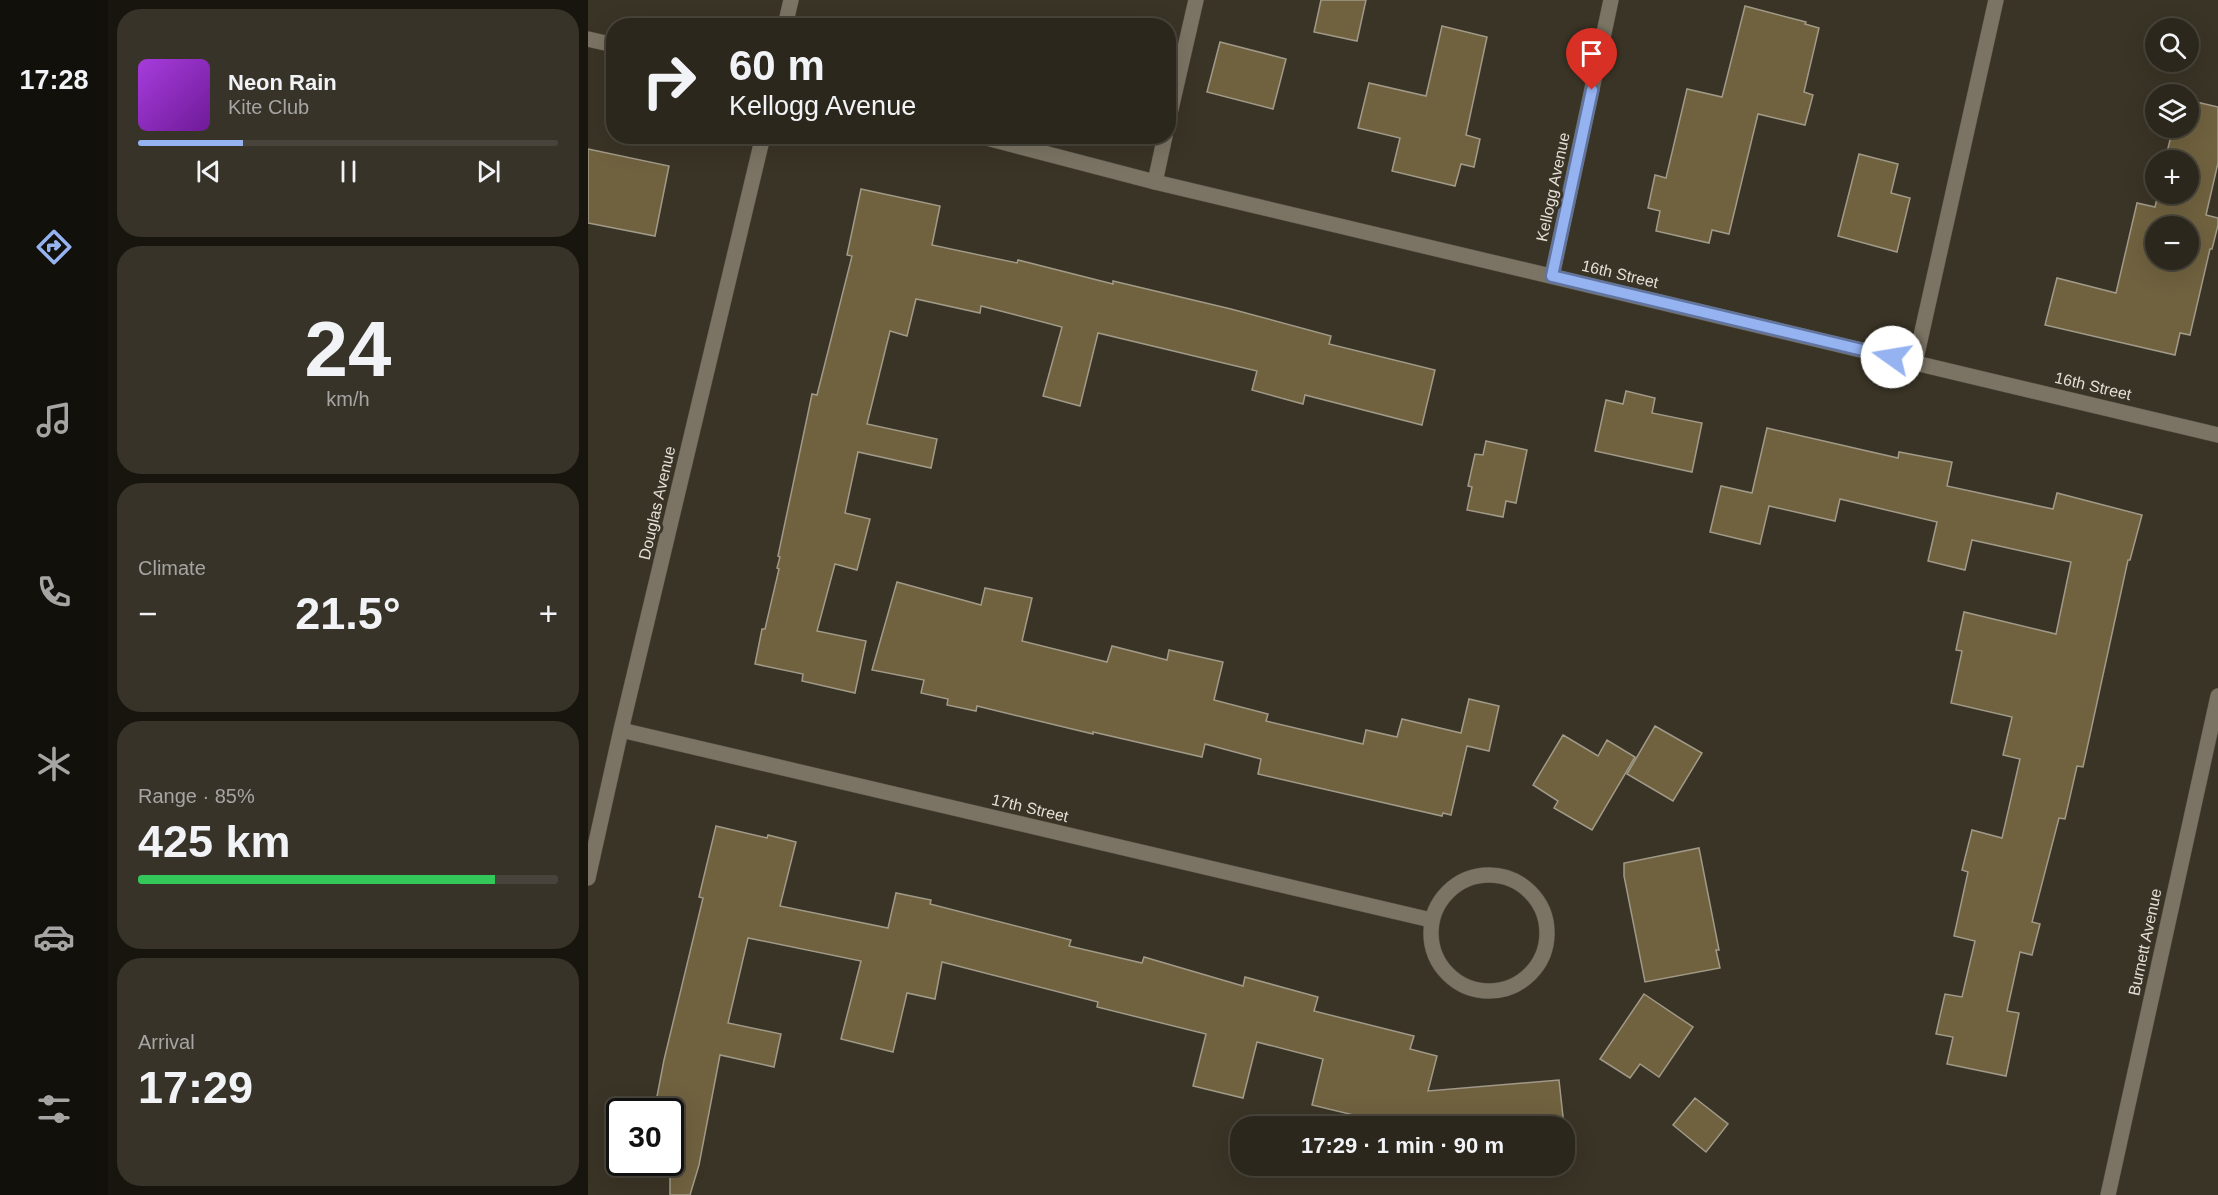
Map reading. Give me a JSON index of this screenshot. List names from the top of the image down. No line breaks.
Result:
{"streets":{"street":["Kellogg Avenue","16th Street","Douglas Avenue","17th Street","Burnett Avenue"]},"crossings":[["Kellogg Avenue","16th Street"],["Douglas Avenue","17th Street"]],"page":{"tabs":"17:28","map_buttons":["+","−"],"turn":["60 m","Kellogg Avenue"],"song":["Neon Rain","Kite Club"],"tile":[["24","km/h"],"Climate",["Range · 85%","425 km"],["Arrival","17:29"]],"heat":["−","21.5°","+"],"limit":"30","trip":"17:29 · 1 min · 90 m"}}
